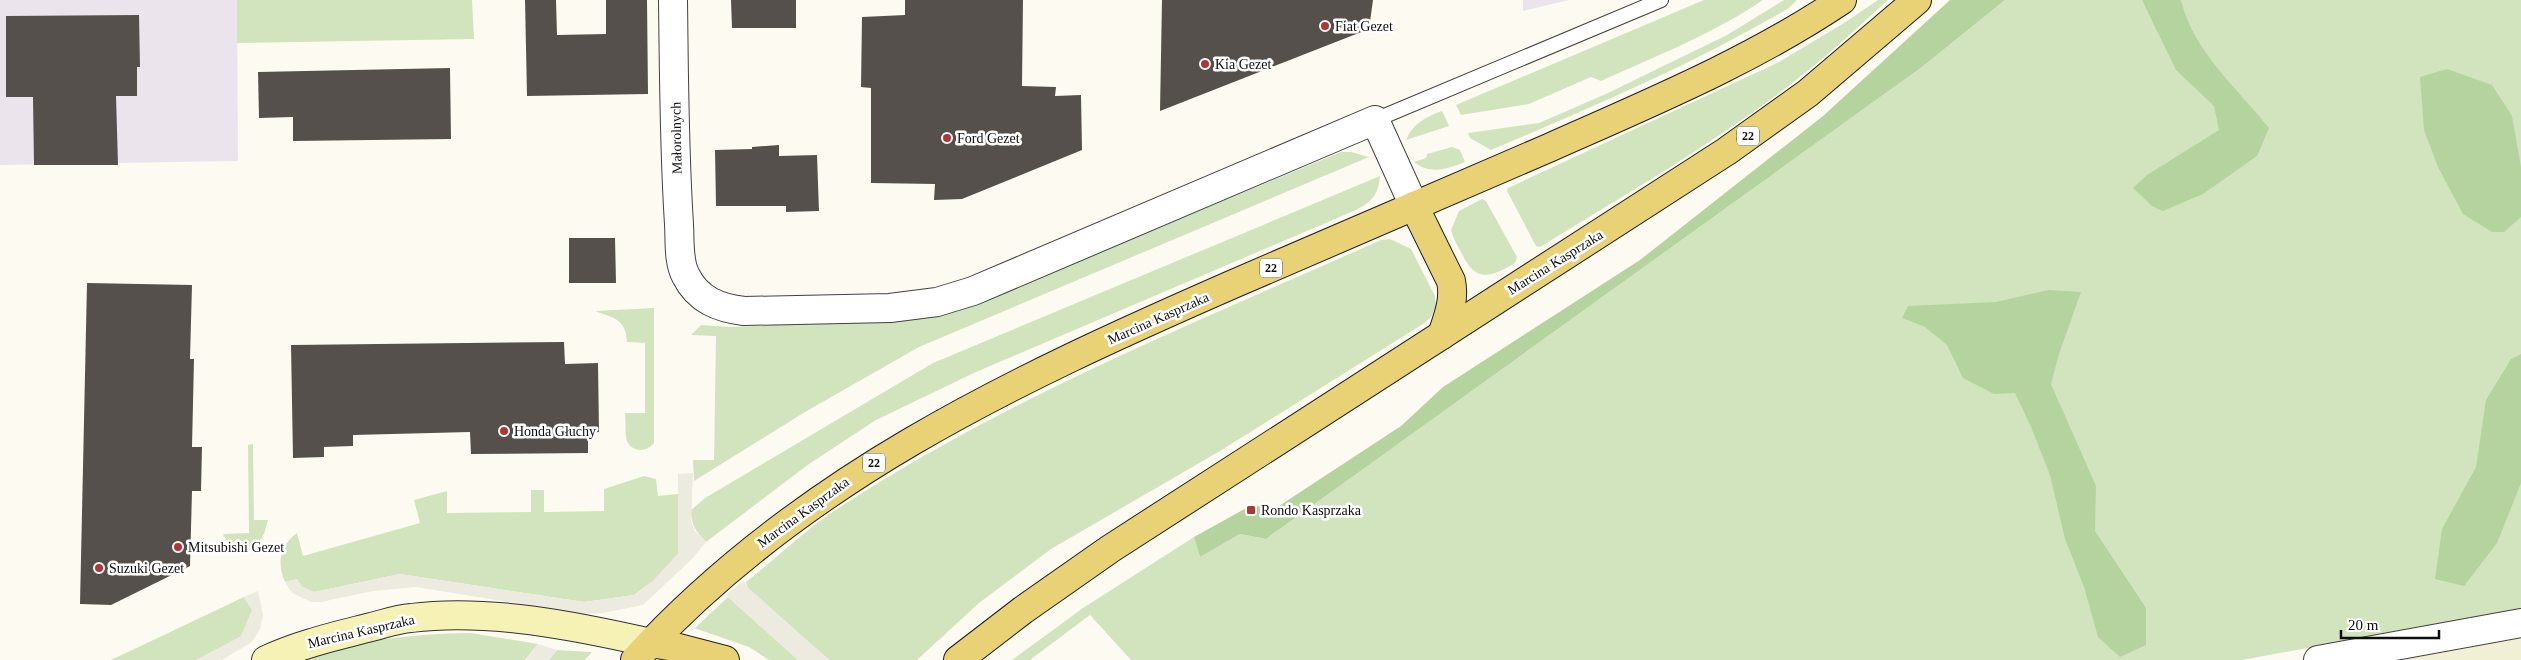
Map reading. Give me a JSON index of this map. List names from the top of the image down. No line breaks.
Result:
{"streets":{"main road":["22","Marcina Kasprzaka"],"street":["Małorolnych"]},"places":{"other":["Fiat Gezet","Kia Gezet","Ford Gezet","Honda Głuchy","Mitsubishi Gezet","Suzuki Gezet"],"transit":["Rondo Kasprzaka"]},"scale_bar":"20 m"}
